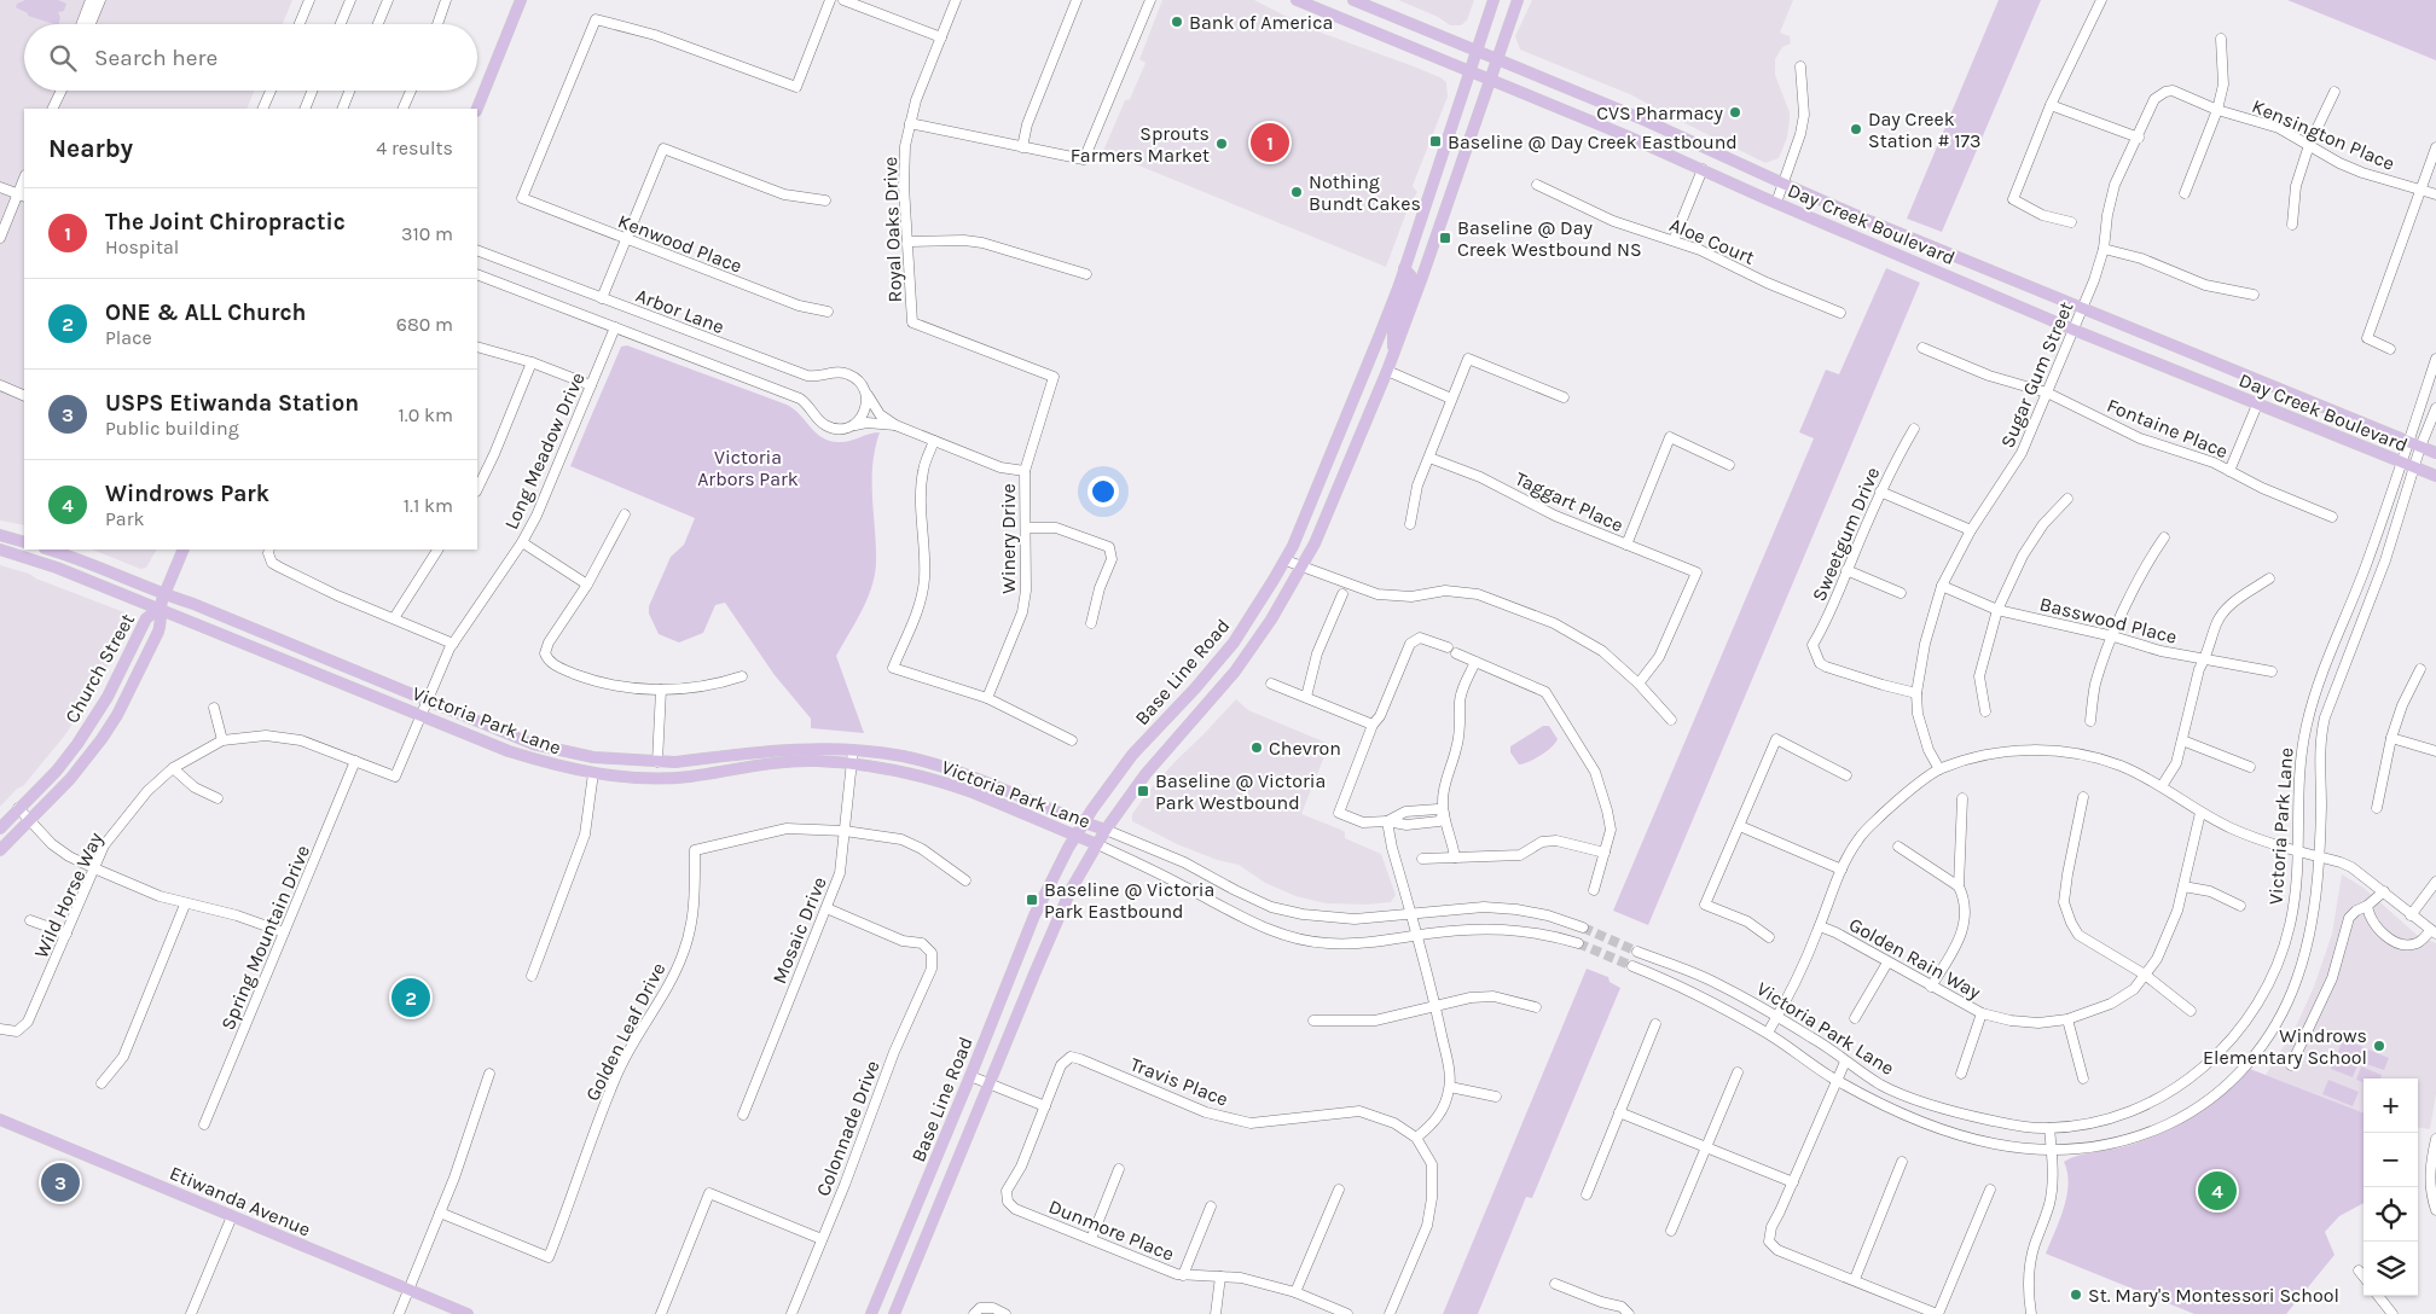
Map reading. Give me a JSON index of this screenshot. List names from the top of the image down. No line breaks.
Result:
{"streets":{"main road":["Day Creek Boulevard","Church Street","Base Line Road","Victoria Park Lane","Etiwanda Avenue"],"street":["Kensington Place","Royal Oaks Drive","Aloe Court","Kenwood Place","Arbor Lane","Sugar Gum Street","Fontaine Place","Long Meadow Drive","Taggart Place","Sweetgum Drive","Winery Drive","Basswood Place","Wild Horse Way","Mosaic Drive","Spring Mountain Drive","Golden Rain Way","Golden Leaf Drive","Travis Place","Colonnade Drive","Dunmore Place"]},"crossings":[["Kensington Place","Sugar Gum Street"],["Day Creek Boulevard","Sugar Gum Street"],["Day Creek Boulevard","Base Line Road"],["Day Creek Boulevard","Victoria Park Lane"],["Royal Oaks Drive","Winery Drive"],["Arbor Lane","Long Meadow Drive"],["Arbor Lane","Winery Drive"],["Sugar Gum Street","Fontaine Place"],["Sugar Gum Street","Sweetgum Drive"],["Sugar Gum Street","Basswood Place"],["Long Meadow Drive","Victoria Park Lane"],["Long Meadow Drive","Wild Horse Way"],["Church Street","Victoria Park Lane"],["Base Line Road","Victoria Park Lane"],["Victoria Park Lane","Mosaic Drive"],["Wild Horse Way","Spring Mountain Drive"],["Mosaic Drive","Golden Leaf Drive"],["Mosaic Drive","Colonnade Drive"],["Travis Place","Dunmore Place"]],"parks":["Victoria Arbors Park"],"places":{"other":["Bank of America","CVS Pharmacy","Day Creek Station # 173","Sprouts Farmers Market","Nothing Bundt Cakes","Chevron","Windrows Elementary School","St. Mary's Montessori School"],"transit":["Baseline @ Day Creek Eastbound","Baseline @ Day Creek Westbound NS","Baseline @ Victoria Park Westbound","Baseline @ Victoria Park Eastbound"]},"page":{"search":"Search here","heading":["Nearby","4 results"],"pins":["1","2","3","4"],"list":[{"mark":"1","name":"The Joint Chiropractic","note":"Hospital","value":"310 m"},{"mark":"2","name":"ONE & ALL Church","note":"Place","value":"680 m"},{"mark":"3","name":"USPS Etiwanda Station","note":"Public building","value":"1.0 km"},{"mark":"4","name":"Windrows Park","note":"Park","value":"1.1 km"}],"map_buttons":["+","−"]}}
